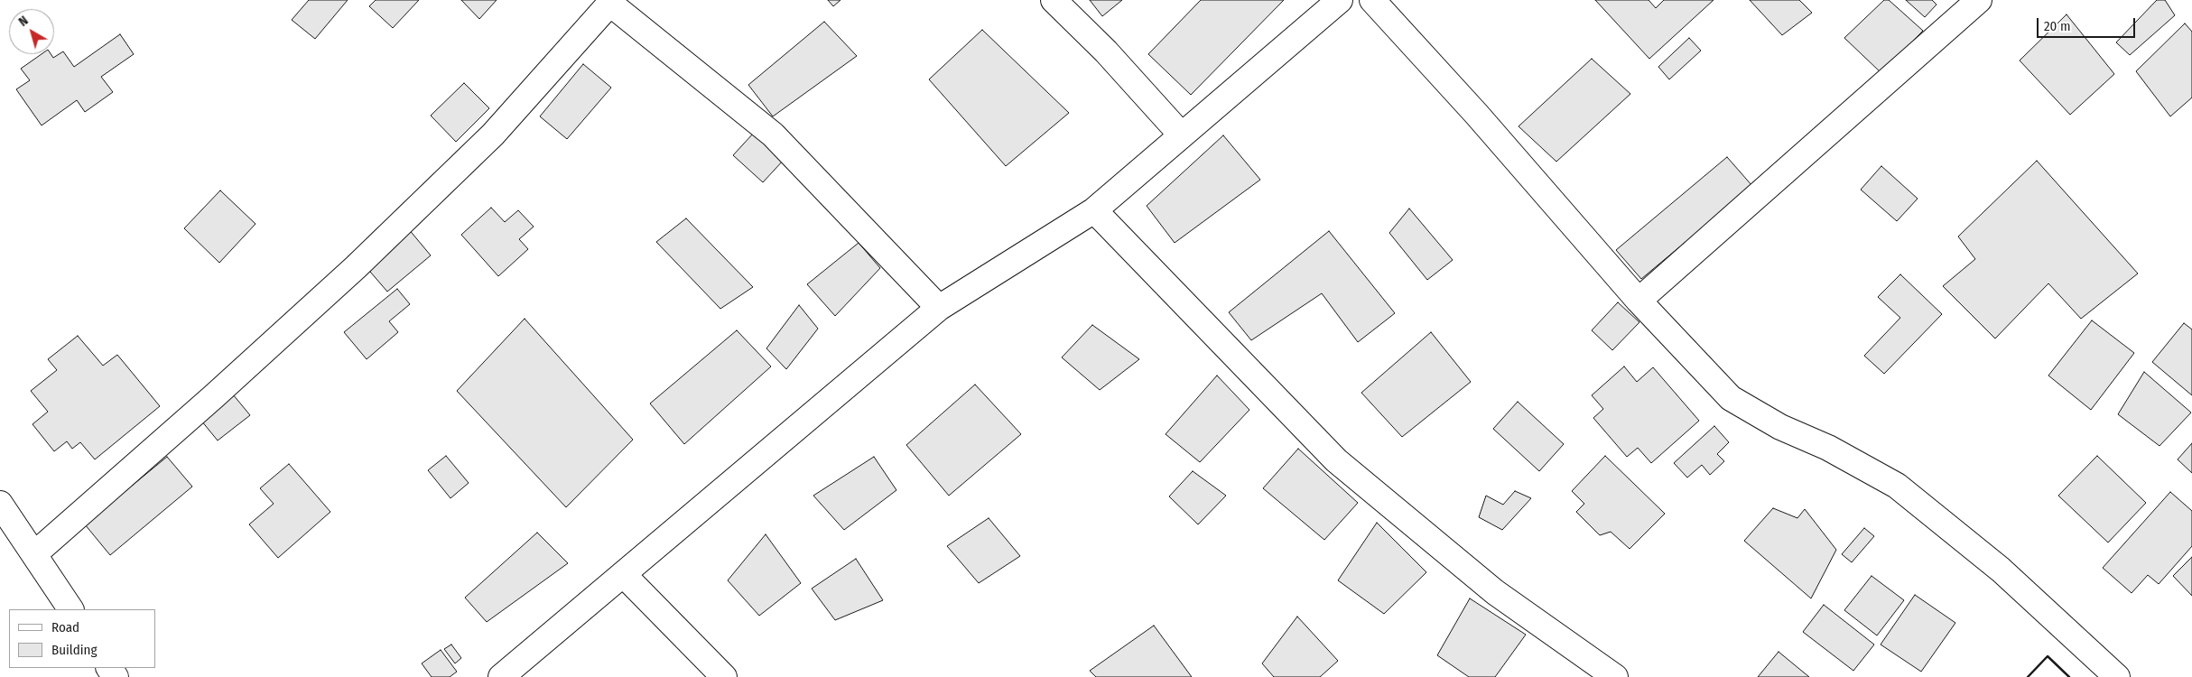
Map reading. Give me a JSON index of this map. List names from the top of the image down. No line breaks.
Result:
{"legend":["Road","Building"],"scale_bar":"20 m","north":"top left"}
